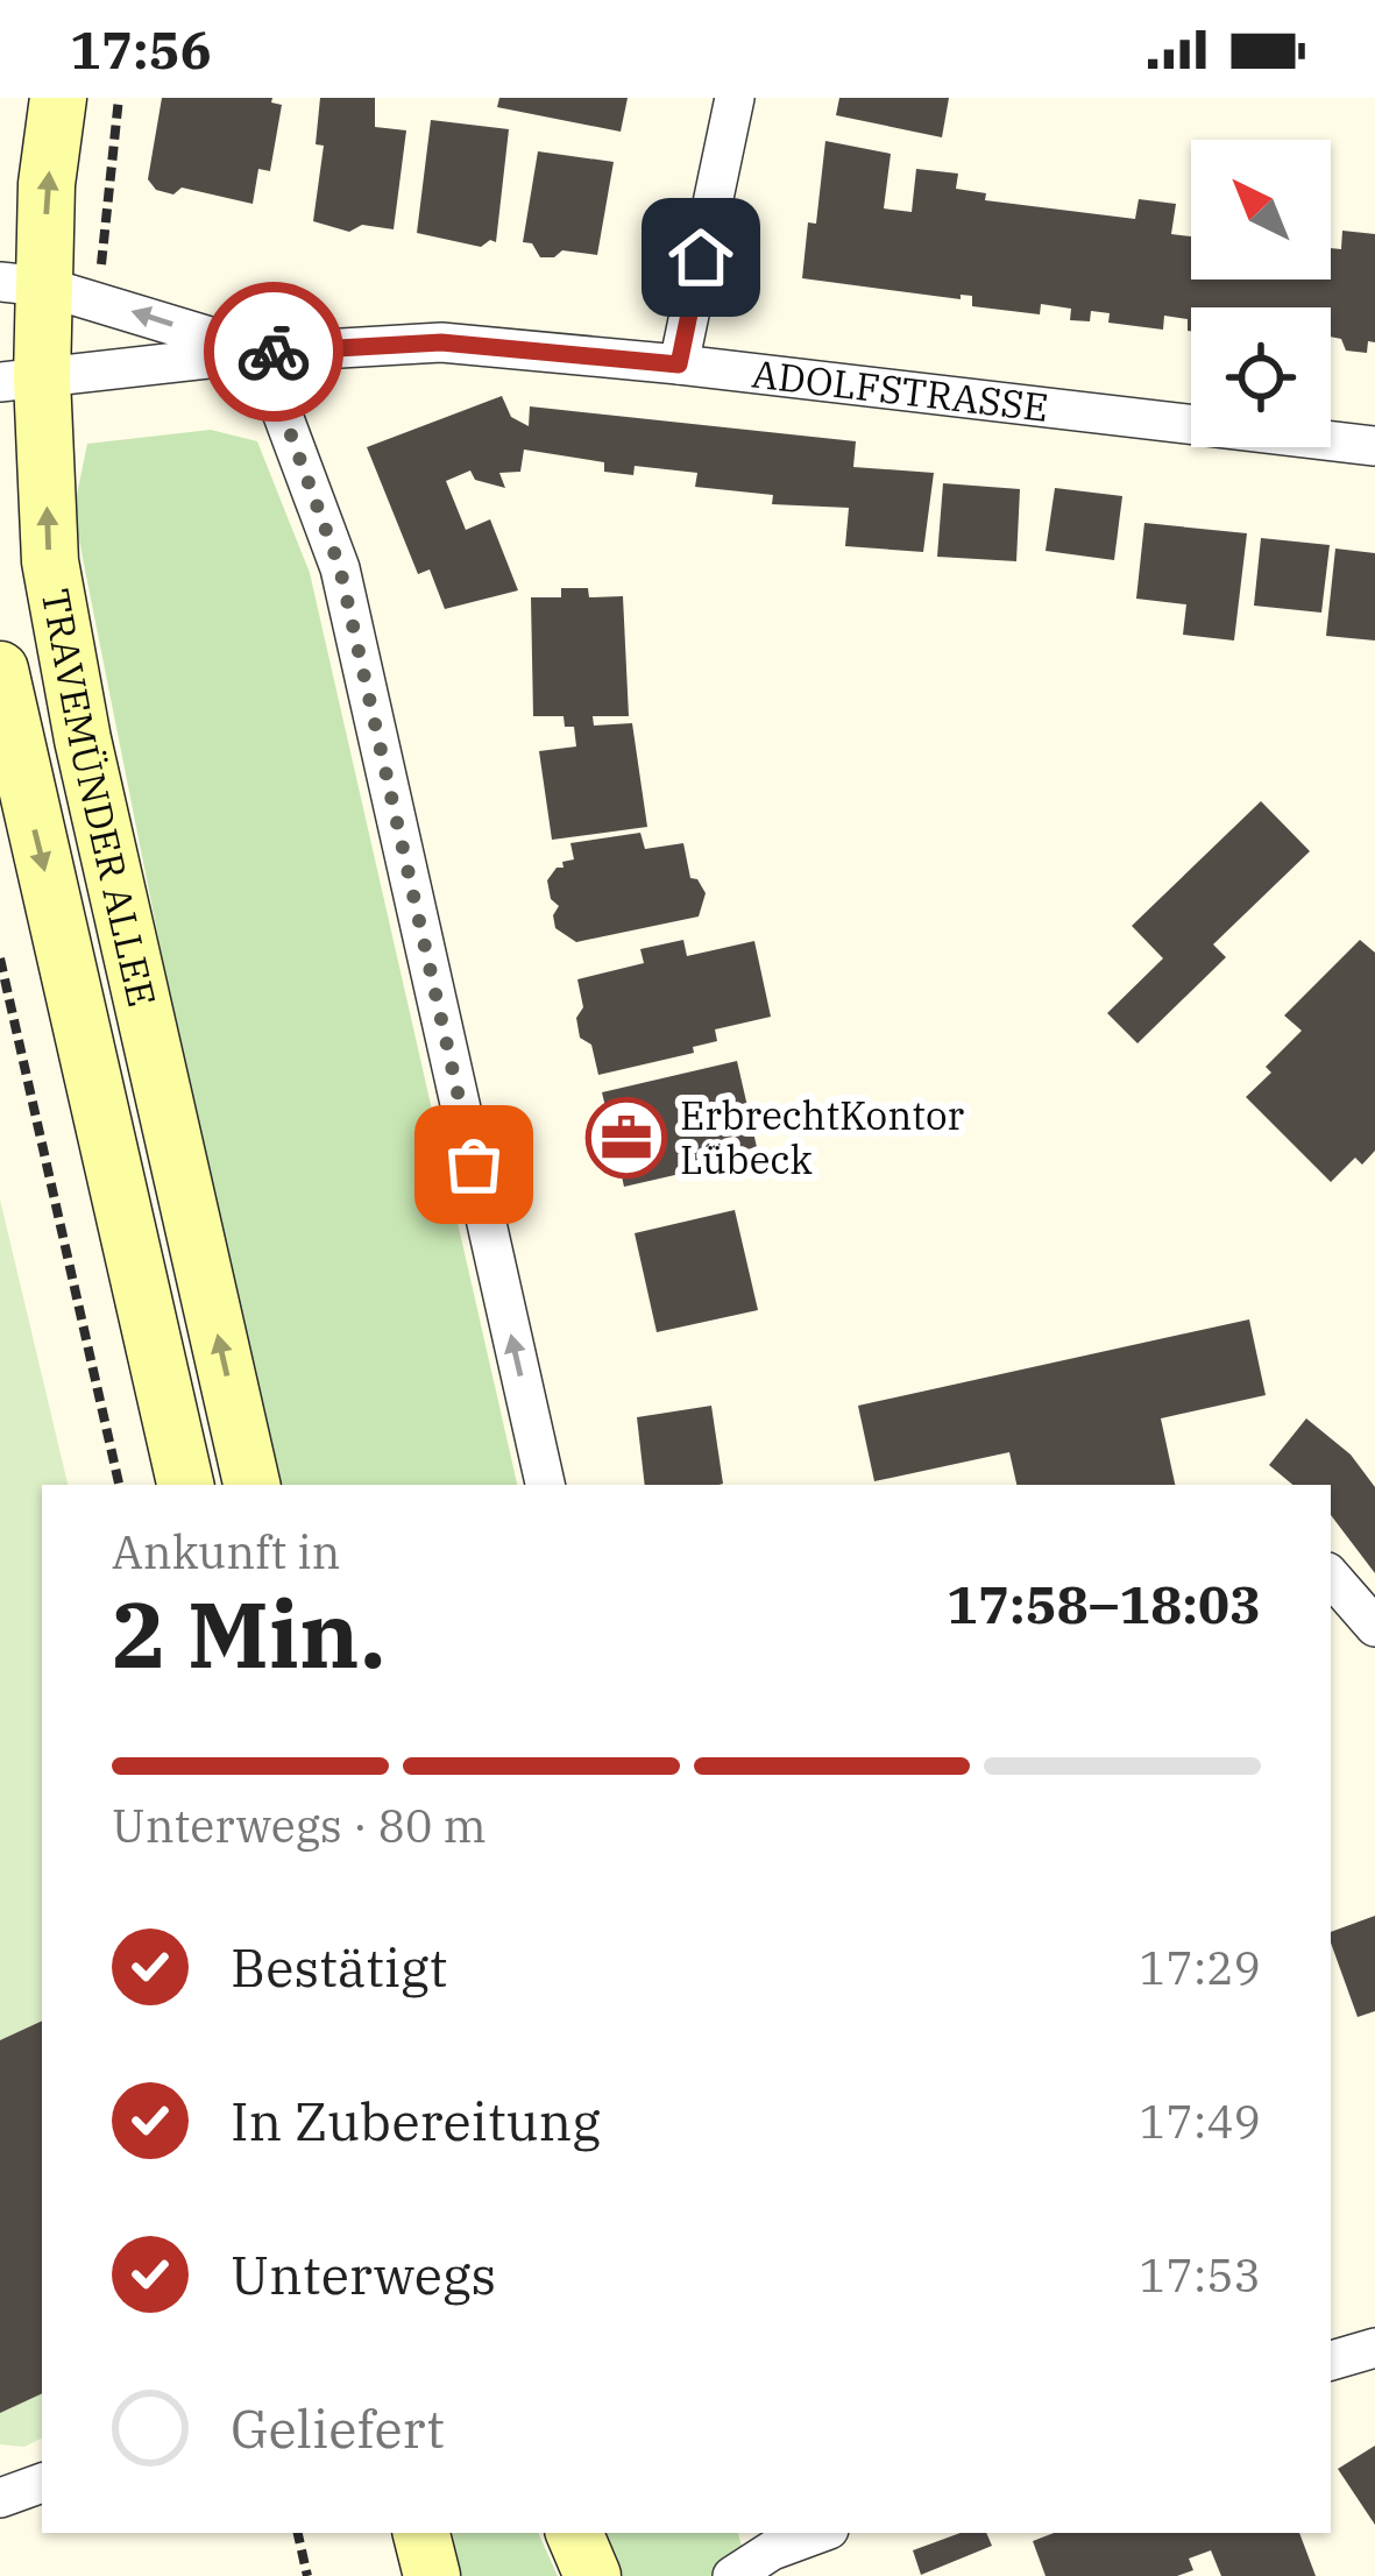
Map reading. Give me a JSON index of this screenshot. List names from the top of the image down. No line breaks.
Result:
{"streets":{"main road":["TRAVEMÜNDER ALLEE"],"street":["ADOLFSTRASSE"]},"crossings":[["ADOLFSTRASSE","TRAVEMÜNDER ALLEE"]],"places":{"office":["ErbrechtKontor Lübeck"]},"north":"top left","page":{"status":"17:56","heading":["2 Min.","Ankunft in","17:58–18:03"],"bar":"Unterwegs · 80 m","list":[["Bestätigt","17:29"],["In Zubereitung","17:49"],["Unterwegs","17:53"],"Geliefert"]}}
